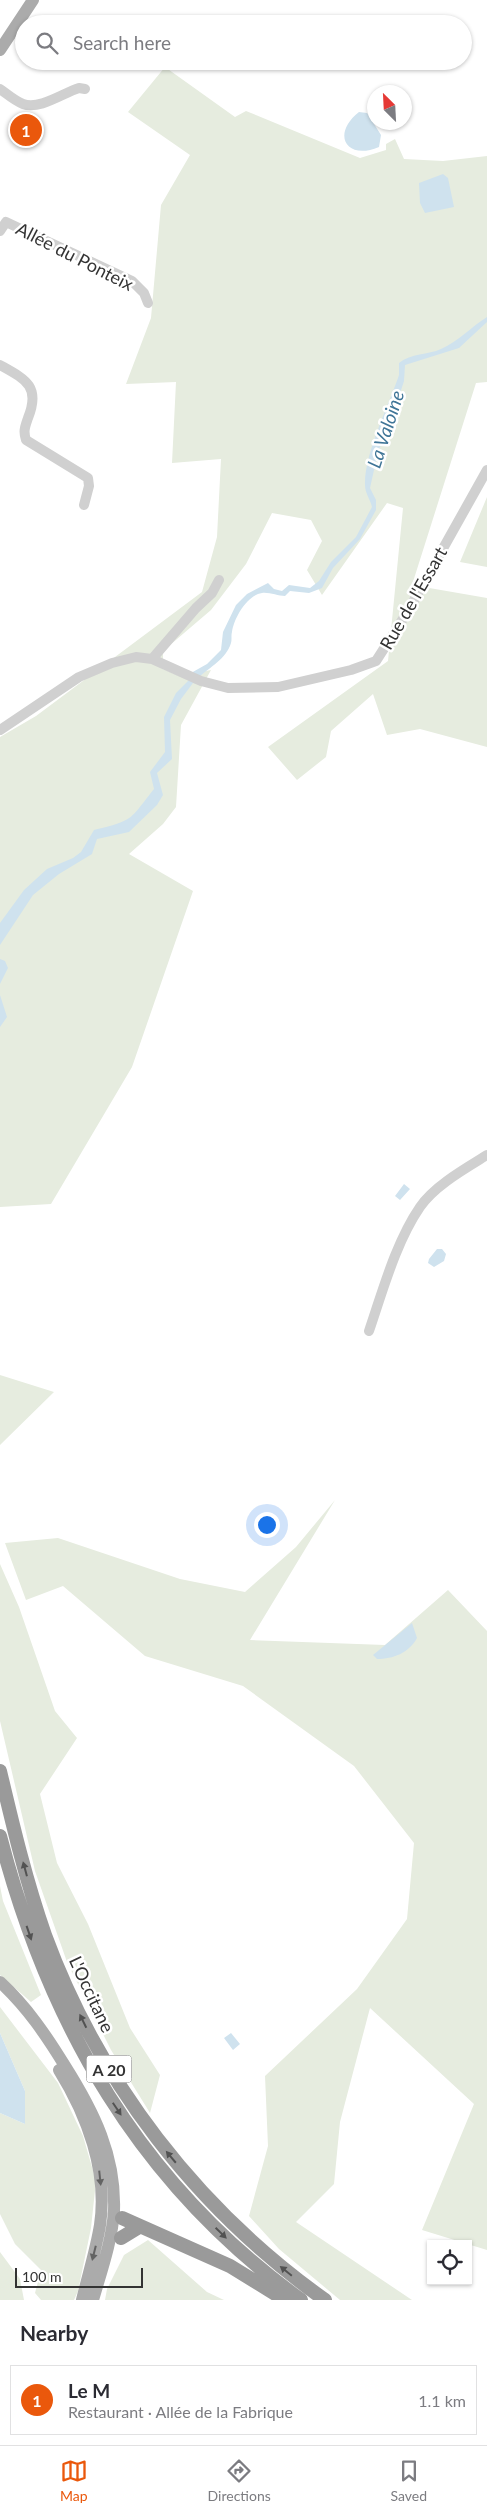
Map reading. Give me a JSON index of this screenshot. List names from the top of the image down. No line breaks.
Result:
{"streets":{"highway":["L'Occitane","A 20"],"street":["Allée du Ponteix","Rue de l'Essart"]},"water":["La Valoine"],"scale_bar":"100 m","north":"top left","page":{"search":"Search here","pins":"1","scale":"100 m","heading":"Nearby","list":[{"mark":"1","name":"Le M","note":"Restaurant · Allée de la Fabrique","value":"1.1 km"}],"nav":["Map","Directions","Saved"]}}
